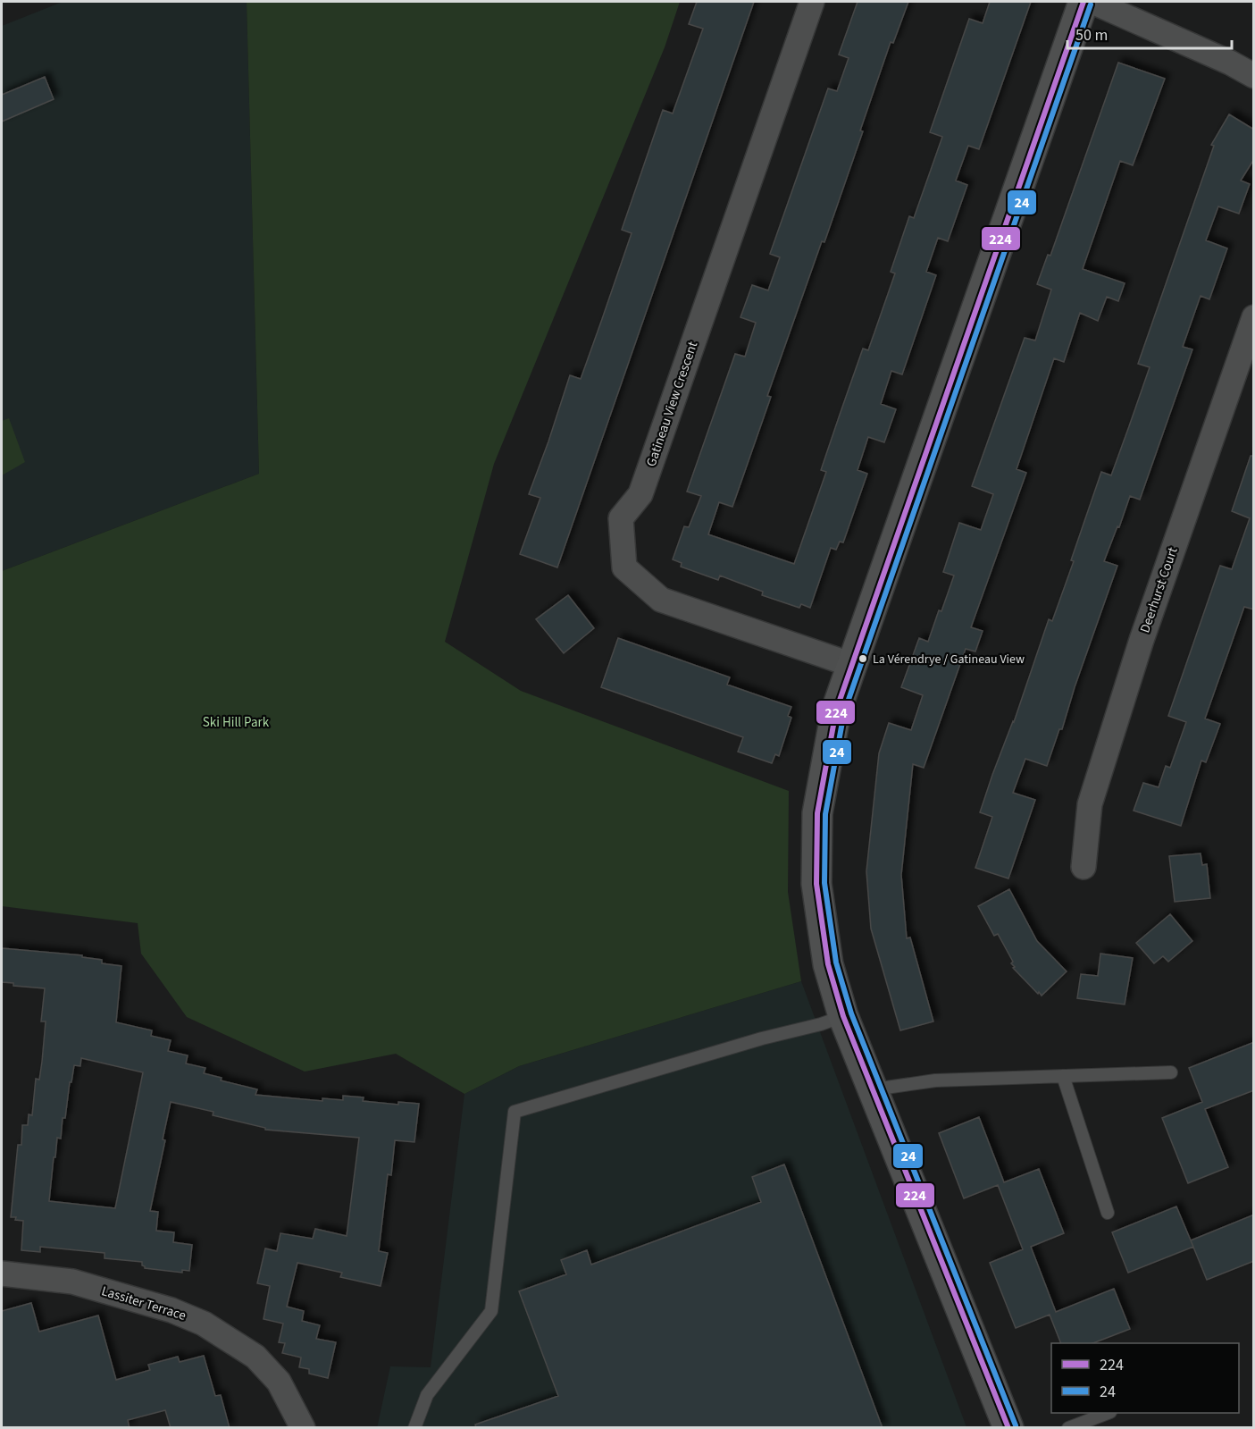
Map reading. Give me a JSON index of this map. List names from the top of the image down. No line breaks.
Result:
{"streets":{"street":["Gatineau View Crescent","Deerhurst Court","Lassiter Terrace"]},"parks":["Ski Hill Park"],"places":["La Vérendrye / Gatineau View"],"lines":["transit line 224","transit line 24"],"legend":["224","24"],"scale_bar":"50 m"}
